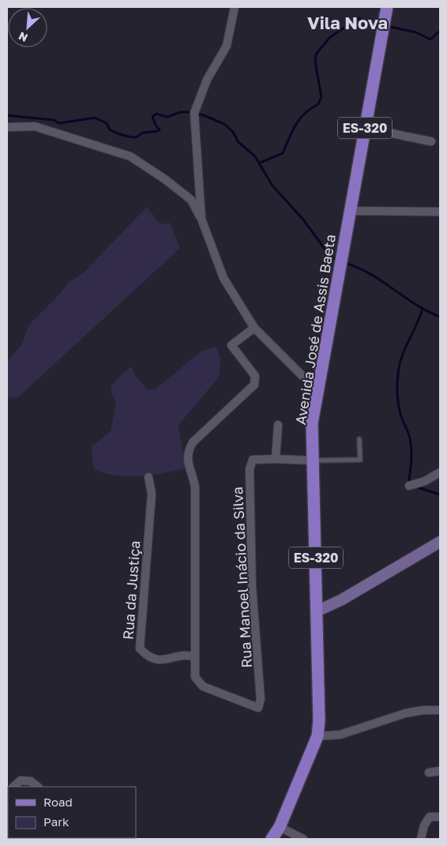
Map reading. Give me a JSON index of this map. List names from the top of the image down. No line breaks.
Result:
{"streets":{"main road":["ES-320","Avenida José de Assis Baeta"],"street":["Rua Manoel Inácio da Silva","Rua da Justiça"]},"crossings":[["Avenida José de Assis Baeta","Rua Manoel Inácio da Silva"],["Rua Manoel Inácio da Silva","Rua da Justiça"]],"districts":["Vila Nova"],"legend":["Road","Park"],"north":"bottom left"}
